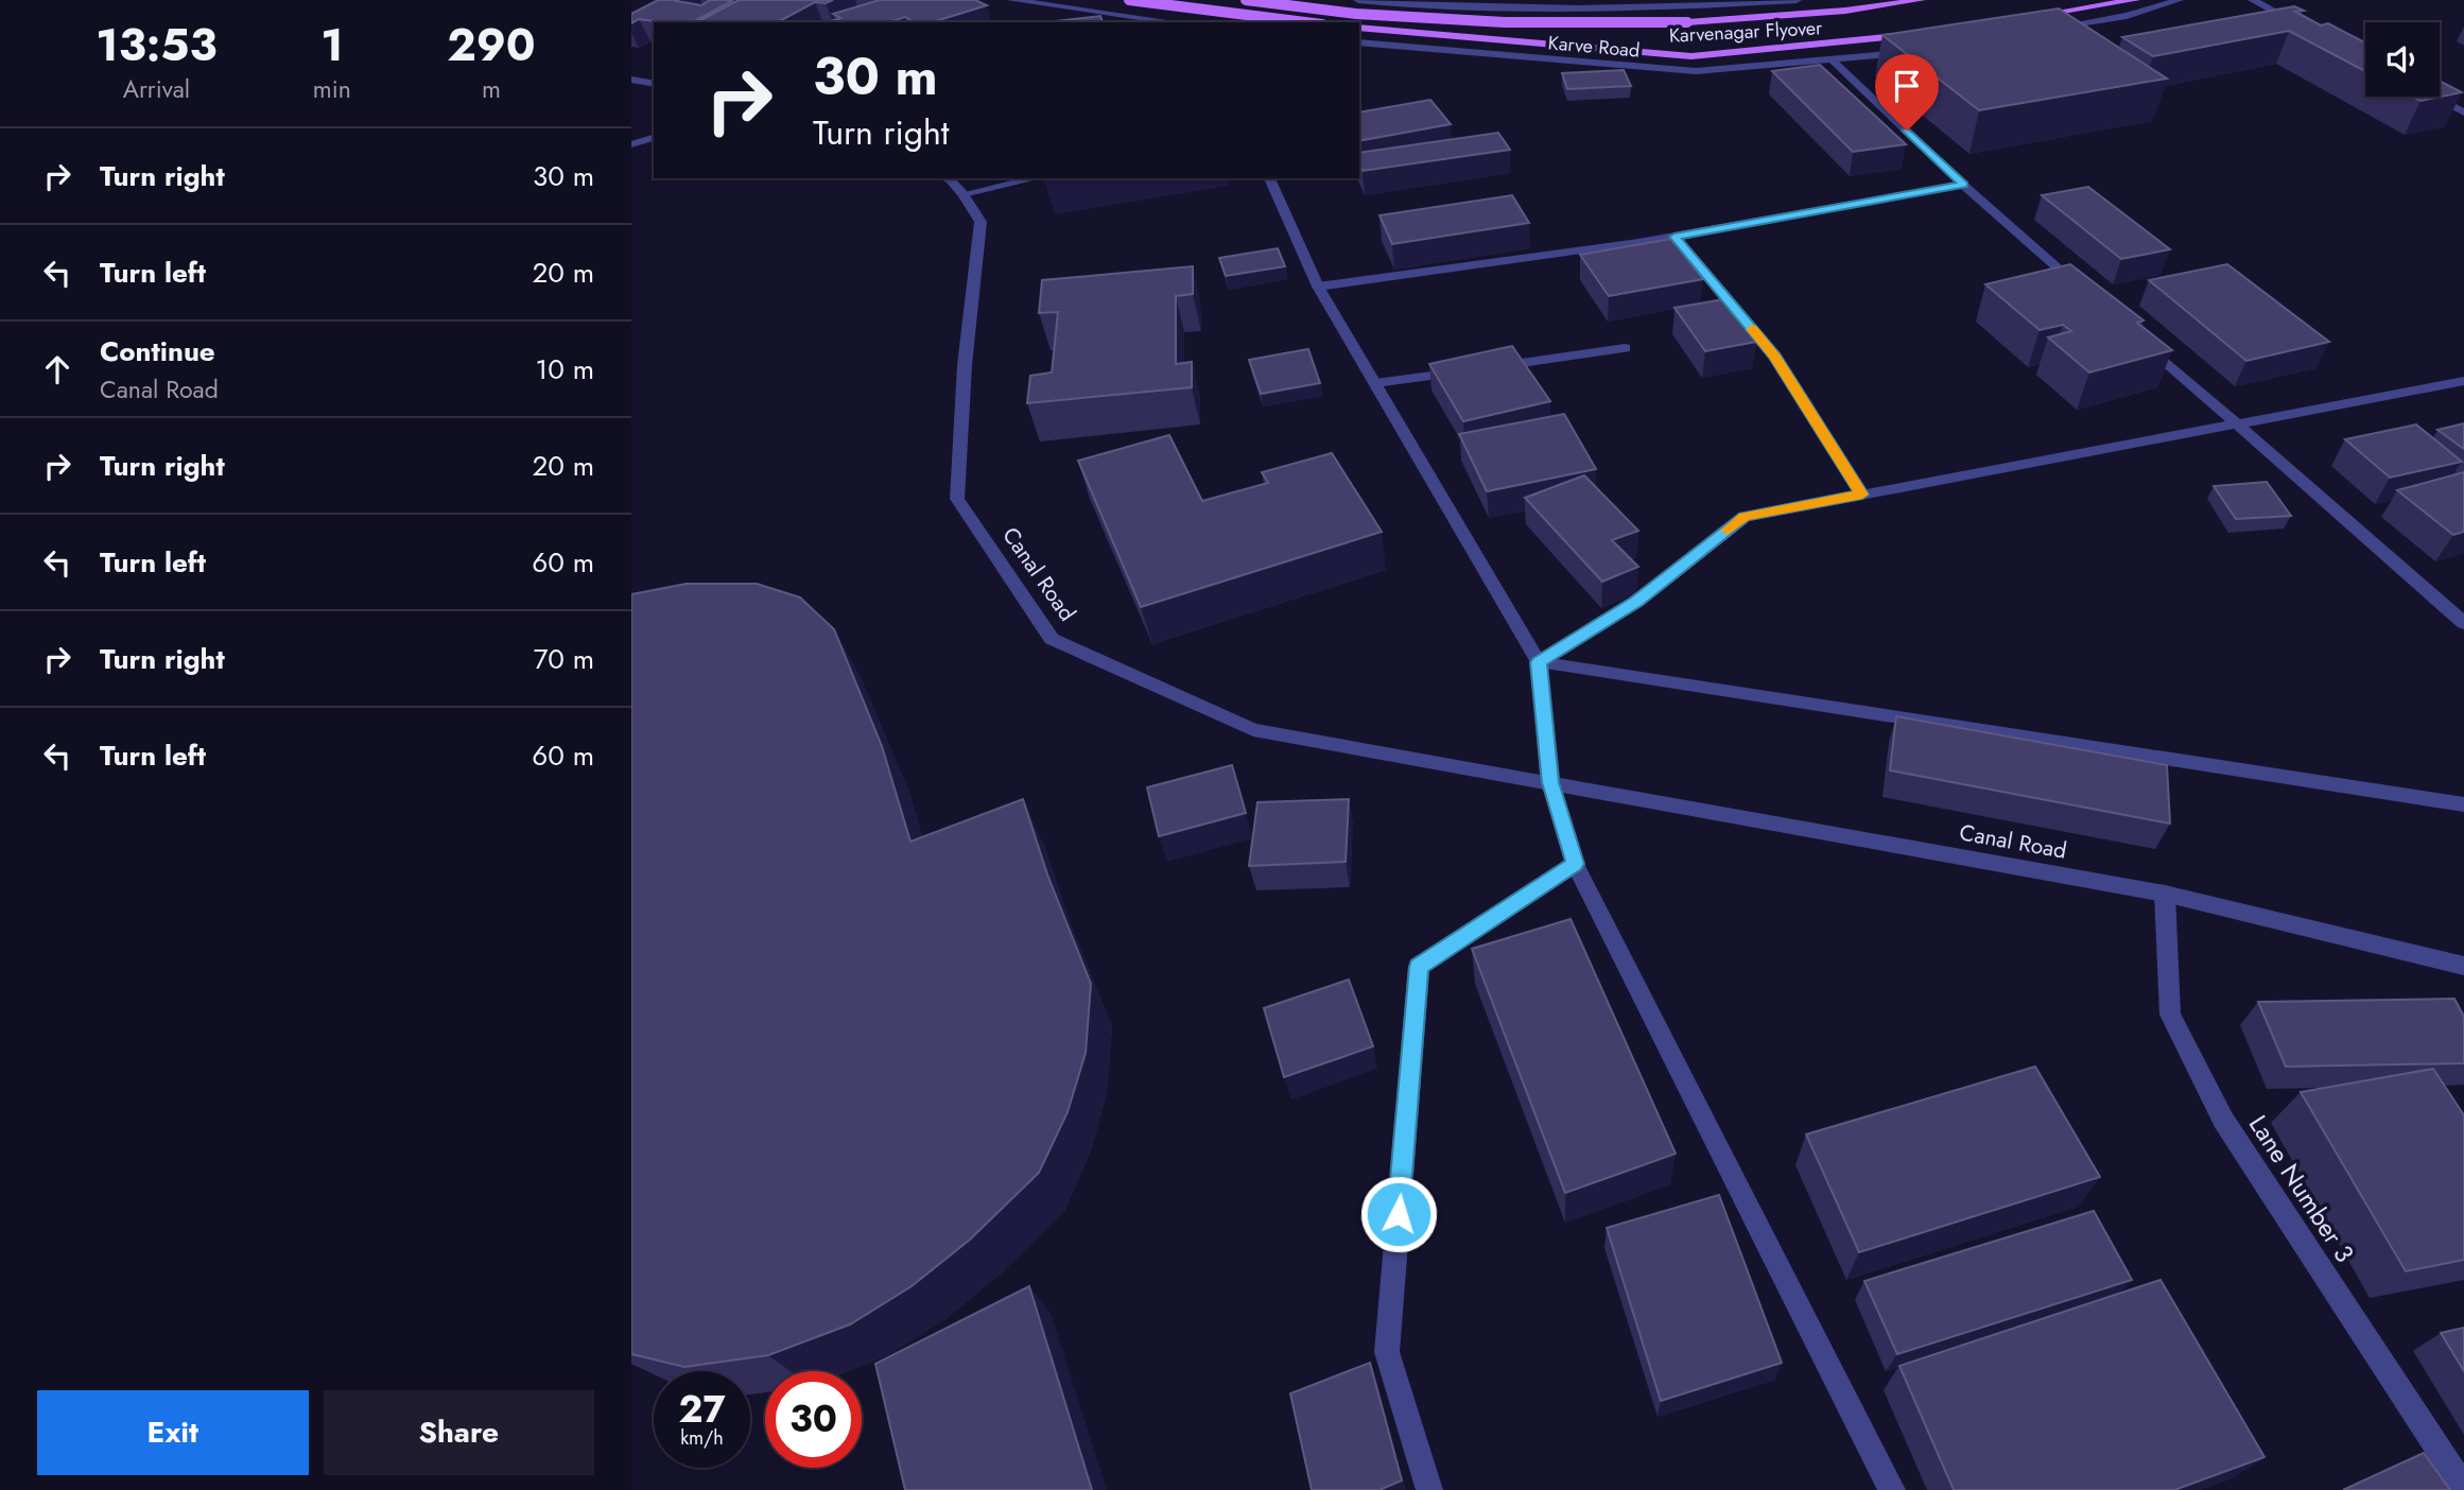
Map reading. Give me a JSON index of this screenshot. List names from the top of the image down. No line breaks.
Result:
{"streets":{"main road":["Karvenagar Flyover"],"street":["Karve Road","Canal Road","Lane Number 3"]},"crossings":[["Canal Road","Lane Number 3"]],"page":{"eta":["13:53","Arrival","1","min","290","m"],"turn":["30 m","Turn right"],"list":[{"name":"Turn right","value":"30 m"},{"name":"Turn left","value":"20 m"},{"name":"Continue","note":"Canal Road","value":"10 m"},{"name":"Turn right","value":"20 m"},{"name":"Turn left","value":"60 m"},{"name":"Turn right","value":"70 m"},{"name":"Turn left","value":"60 m"}],"speed":"27 km/h","limit":"30","buttons":["Exit","Share"]}}
